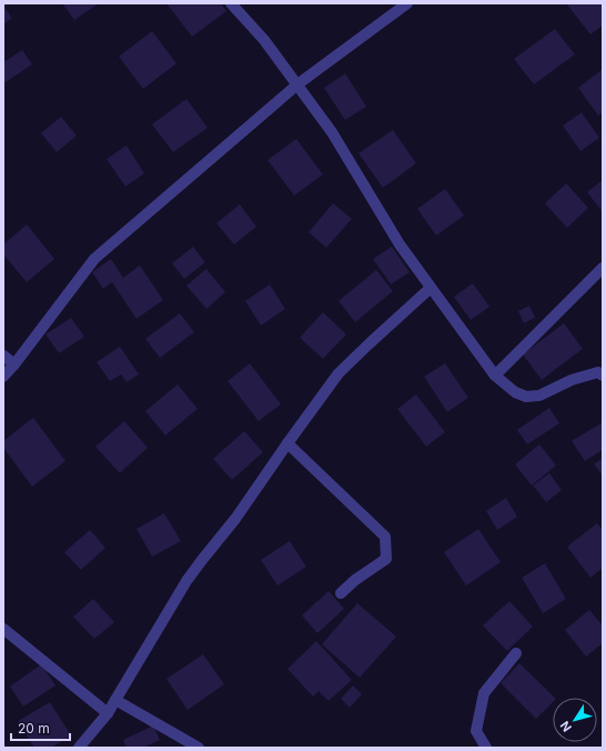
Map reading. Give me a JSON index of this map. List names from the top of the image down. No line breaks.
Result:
{"scale_bar":"20 m","north":"bottom left"}
